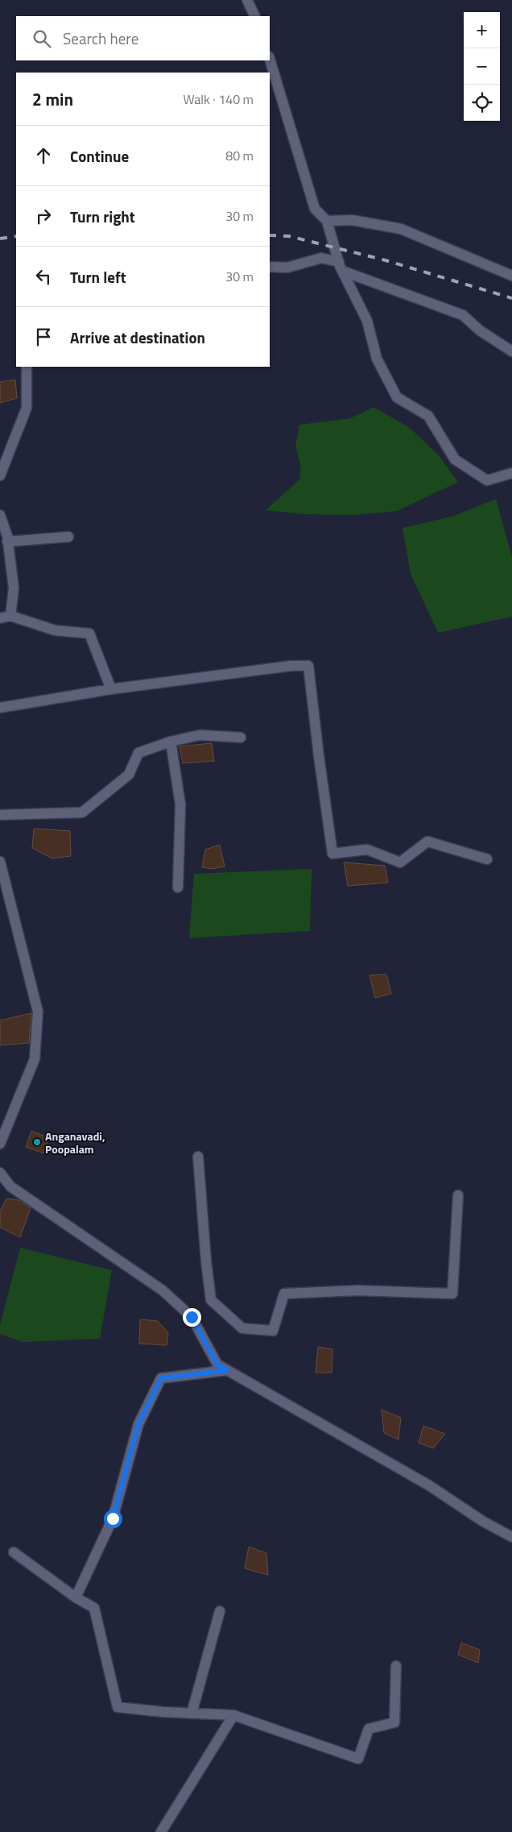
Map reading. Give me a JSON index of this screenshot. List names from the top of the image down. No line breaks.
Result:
{"places":["Anganavadi, Poopalam"],"page":{"map_buttons":["+","−"],"search":"Search here","heading":["2 min","Walk · 140 m"],"list":[["Continue","80 m"],["Turn right","30 m"],["Turn left","30 m"],"Arrive at destination"]}}
